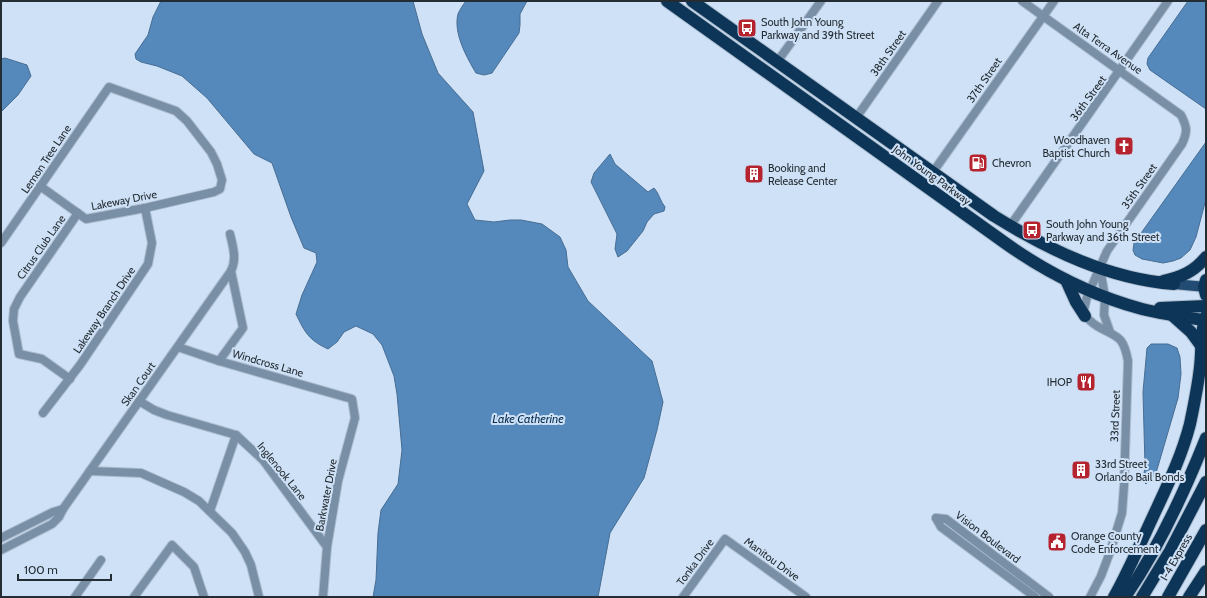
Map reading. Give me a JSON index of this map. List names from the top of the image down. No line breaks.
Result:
{"streets":{"highway":["John Young Parkway","I-4 Express"],"street":["Alta Terra Avenue","38th Street","37th Street","36th Street","Lemon Tree Lane","35th Street","Lakeway Drive","Citrus Club Lane","Lakeway Branch Drive","Windcross Lane","Skan Court","33rd Street","Inglenook Lane","Barkwater Drive","Vision Boulevard","Manitou Drive","Tonka Drive"]},"crossings":[["Alta Terra Avenue","37th Street"],["Alta Terra Avenue","36th Street"],["Alta Terra Avenue","35th Street"],["38th Street","John Young Parkway"],["37th Street","John Young Parkway"],["36th Street","John Young Parkway"],["Lemon Tree Lane","Lakeway Drive"],["John Young Parkway","35th Street"],["John Young Parkway","33rd Street"],["35th Street","33rd Street"],["Lakeway Drive","Citrus Club Lane"],["Lakeway Drive","Lakeway Branch Drive"],["Citrus Club Lane","Lakeway Branch Drive"],["Windcross Lane","Skan Court"],["Windcross Lane","Barkwater Drive"],["Skan Court","Inglenook Lane"],["Inglenook Lane","Barkwater Drive"],["Manitou Drive","Tonka Drive"]],"water":["Lake Catherine"],"places":{"bus stop":["South John Young Parkway and 39th Street","South John Young Parkway and 36th Street"],"church":["Woodhaven Baptist Church"],"fuel station":["Chevron"],"building":["Booking and Release Center","33rd Street Orlando Bail Bonds"],"restaurant":["IHOP"],"public building":["Orange County Code Enforcement"]},"scale_bar":"100 m"}
